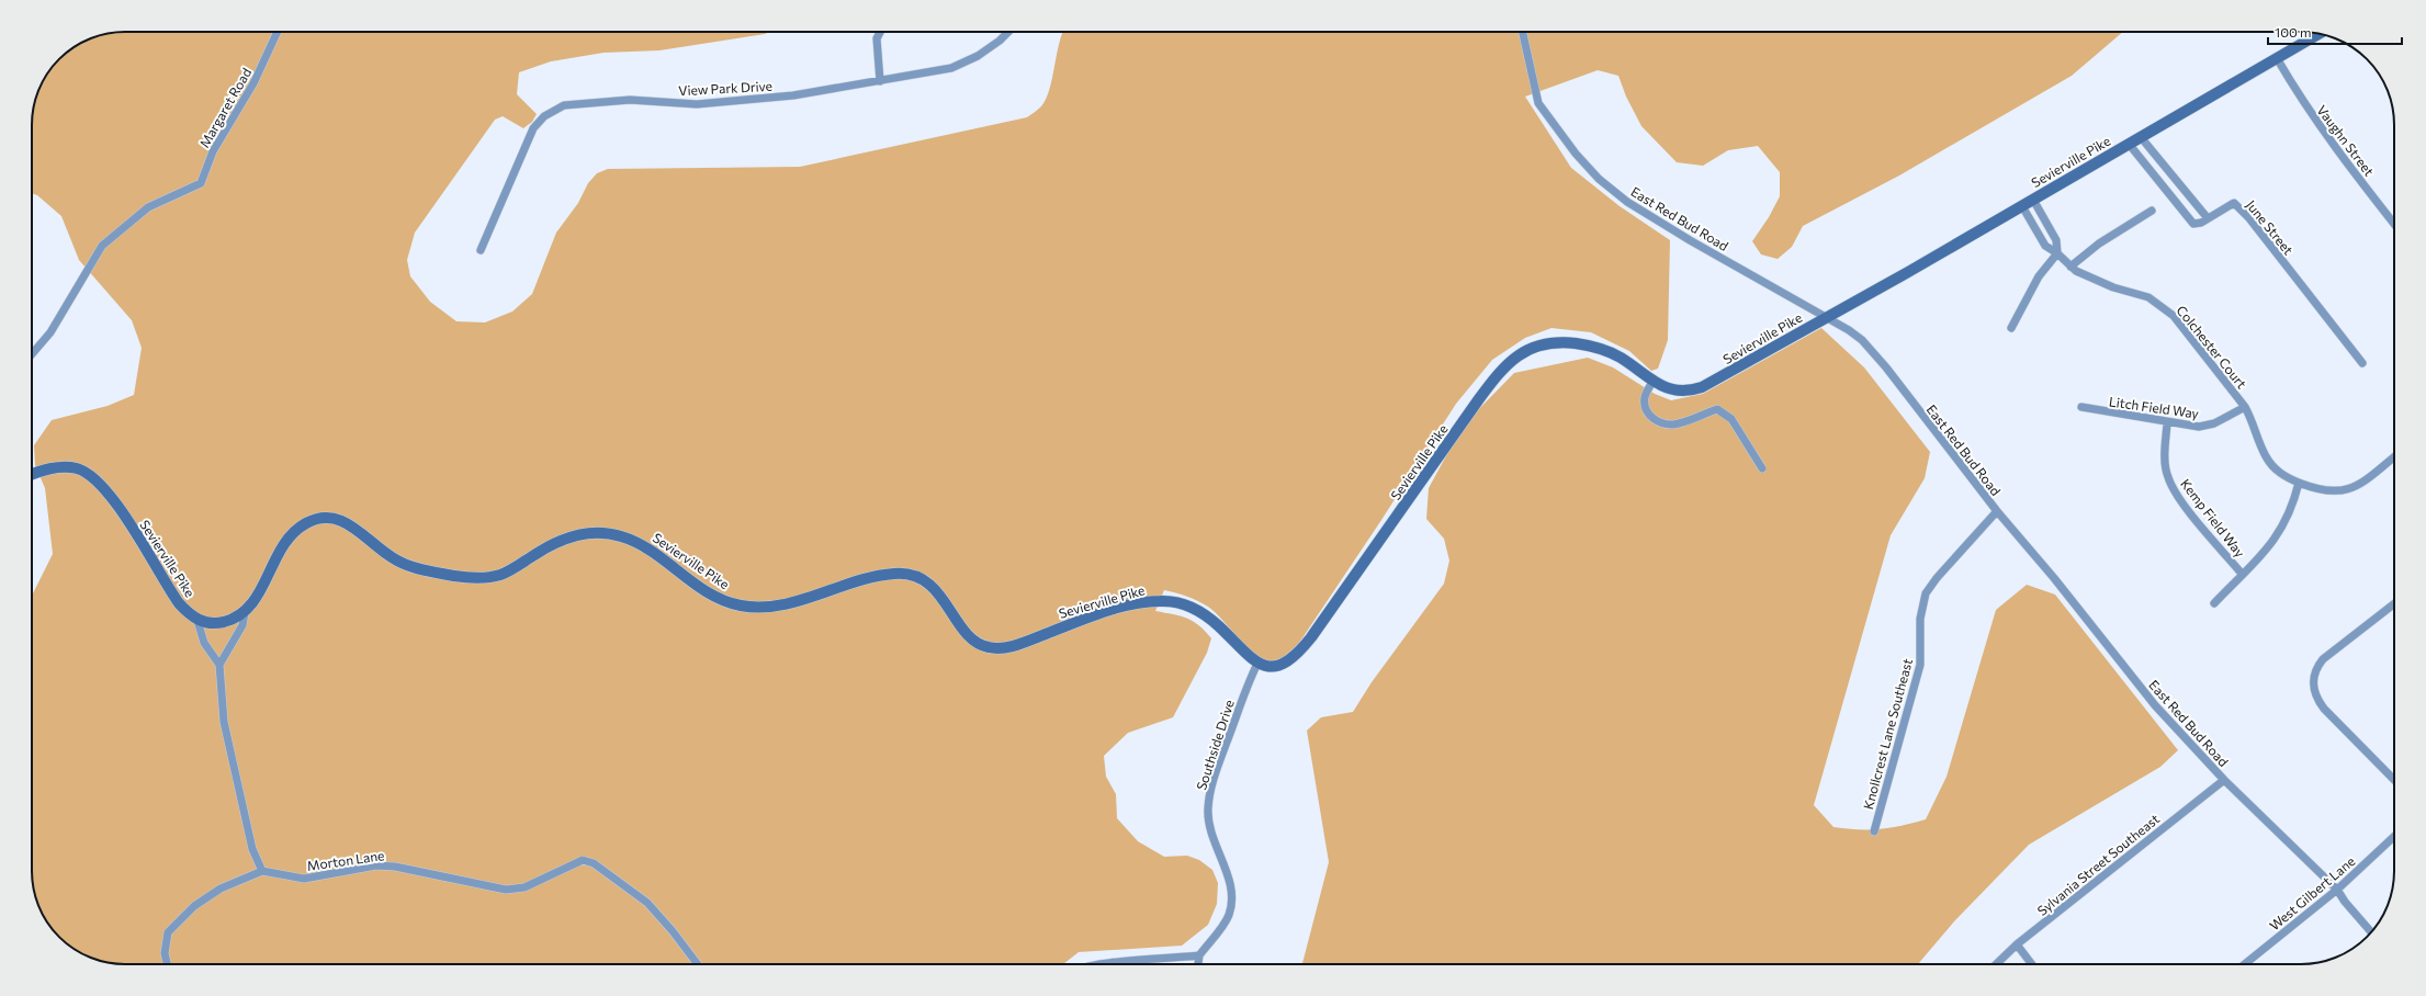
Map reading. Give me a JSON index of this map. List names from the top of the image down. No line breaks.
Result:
{"streets":{"street":["View Park Drive","Margaret Road","Vaughn Street","Sevierville Pike","East Red Bud Road","June Street","Colchester Court","Litch Field Way","Kemp Field Way","Knollcrest Lane Southeast","Southside Drive","Morton Lane","Sylvania Street Southeast","West Gilbert Lane"]},"crossings":[["Vaughn Street","Sevierville Pike"],["Sevierville Pike","East Red Bud Road"],["Sevierville Pike","June Street"],["Sevierville Pike","Colchester Court"],["Sevierville Pike","Southside Drive"],["East Red Bud Road","Knollcrest Lane Southeast"],["East Red Bud Road","Sylvania Street Southeast"],["East Red Bud Road","West Gilbert Lane"],["Colchester Court","Litch Field Way"],["Litch Field Way","Kemp Field Way"]],"scale_bar":"100 m"}
